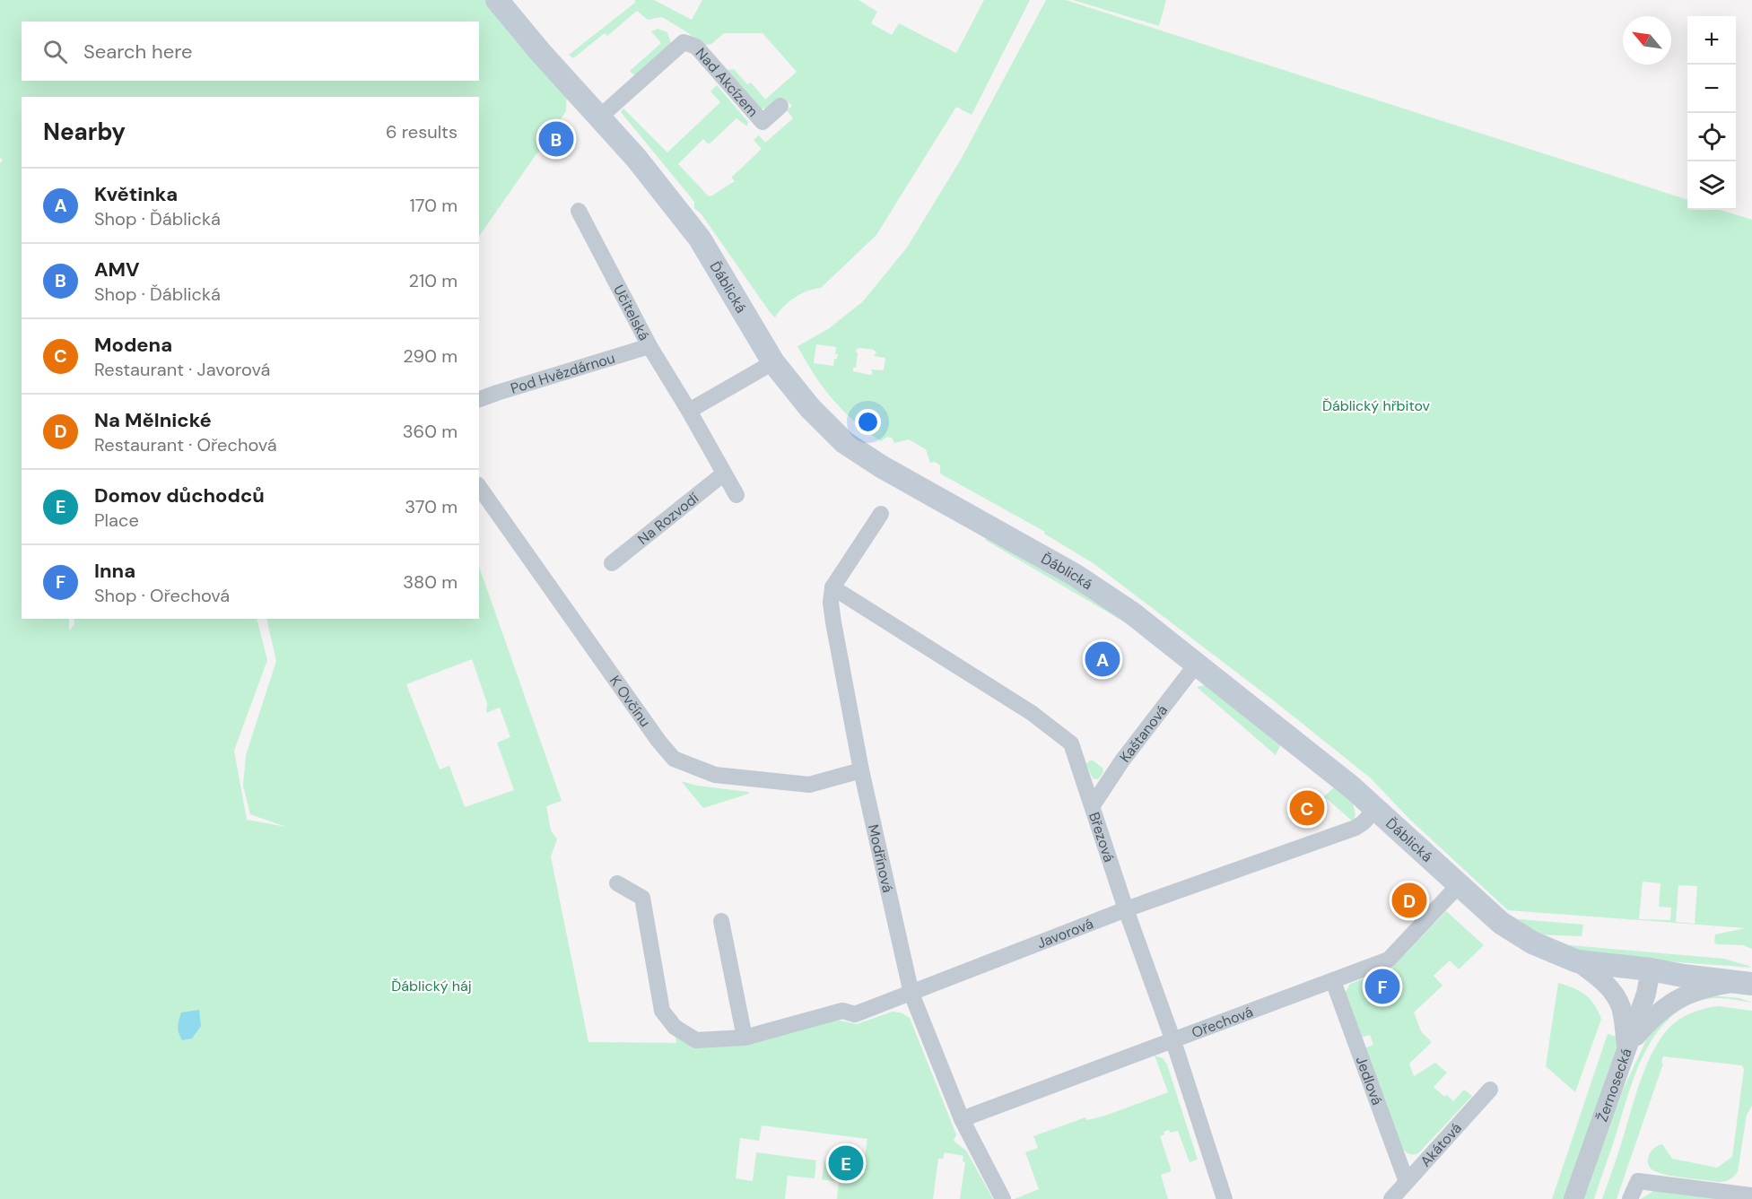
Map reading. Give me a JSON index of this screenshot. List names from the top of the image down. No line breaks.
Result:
{"streets":{"main road":["Ďáblická"],"street":["Nad Akcízem","Učitelská","Pod Hvězdárnou","Na Rozvodí","K Ovčínu","Kaštanová","Březová","Modřínová","Javorová","Ořechová","Jedlová","Žernosecká","Akátová"]},"crossings":[["Nad Akcízem","Ďáblická"],["Ďáblická","Kaštanová"],["Ďáblická","Javorová"],["Ďáblická","Ořechová"],["Ďáblická","Žernosecká"],["Učitelská","Pod Hvězdárnou"],["Učitelská","Na Rozvodí"],["K Ovčínu","Modřínová"],["Kaštanová","Březová"],["Březová","Modřínová"],["Březová","Javorová"],["Březová","Ořechová"],["Modřínová","Javorová"],["Modřínová","Ořechová"],["Ořechová","Jedlová"],["Jedlová","Akátová"]],"parks":["Ďáblický hřbitov","Ďáblický háj"],"north":"top left","page":{"map_buttons":["+","−"],"search":"Search here","heading":["Nearby","6 results"],"pins":["B","A","C","D","F","E"],"list":[{"mark":"A","name":"Květinka","note":"Shop · Ďáblická","value":"170 m"},{"mark":"B","name":"AMV","note":"Shop · Ďáblická","value":"210 m"},{"mark":"C","name":"Modena","note":"Restaurant · Javorová","value":"290 m"},{"mark":"D","name":"Na Mělnické","note":"Restaurant · Ořechová","value":"360 m"},{"mark":"E","name":"Domov důchodců","note":"Place","value":"370 m"},{"mark":"F","name":"Inna","note":"Shop · Ořechová","value":"380 m"}]}}
